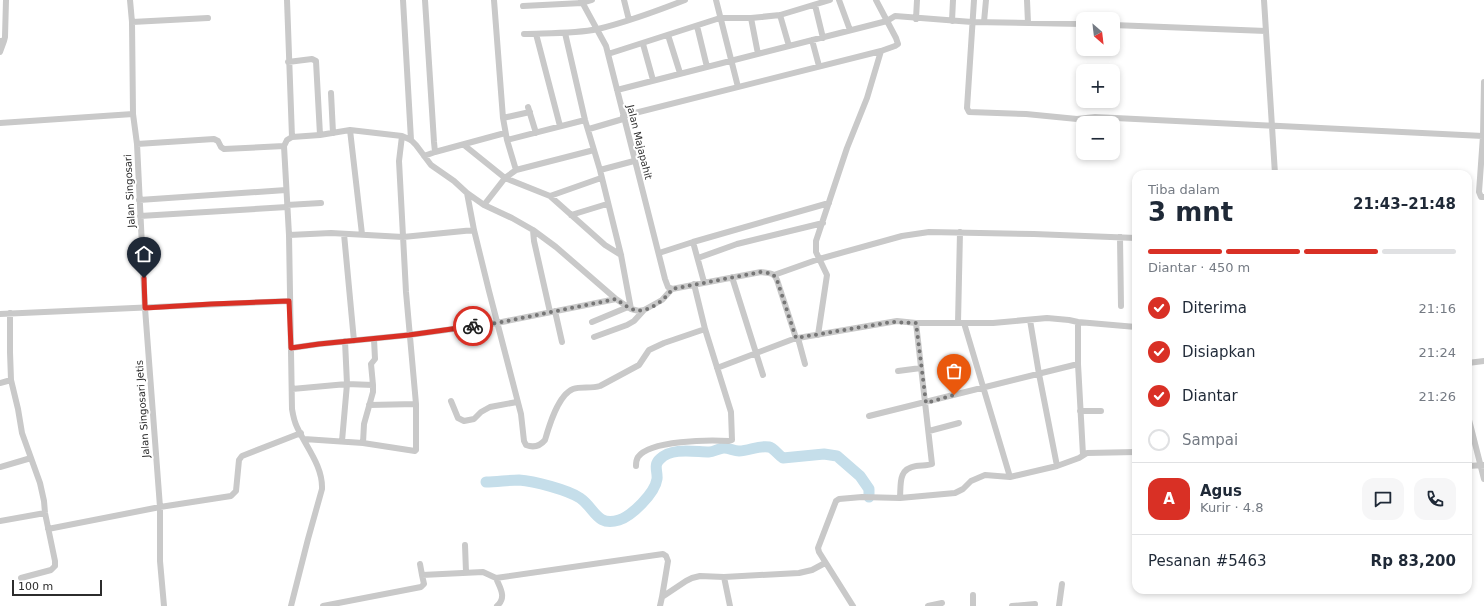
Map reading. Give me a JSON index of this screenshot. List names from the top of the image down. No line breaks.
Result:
{"streets":{"street":["Jalan Majapahit","Jalan Singosari","Jalan Singosari Jetis"]},"crossings":[["Jalan Singosari","Jalan Singosari Jetis"]],"scale_bar":"100 m","north":"bottom right","page":{"map_buttons":["+","−"],"heading":["3 mnt","Tiba dalam","21:43–21:48"],"panel":["Agus","Kurir · 4.8","Pesanan #5463","Rp 83,200"],"bar":"Diantar · 450 m","list":[["Diterima","21:16"],["Disiapkan","21:24"],["Diantar","21:26"],"Sampai"],"round":"A","scale":"100 m"}}
